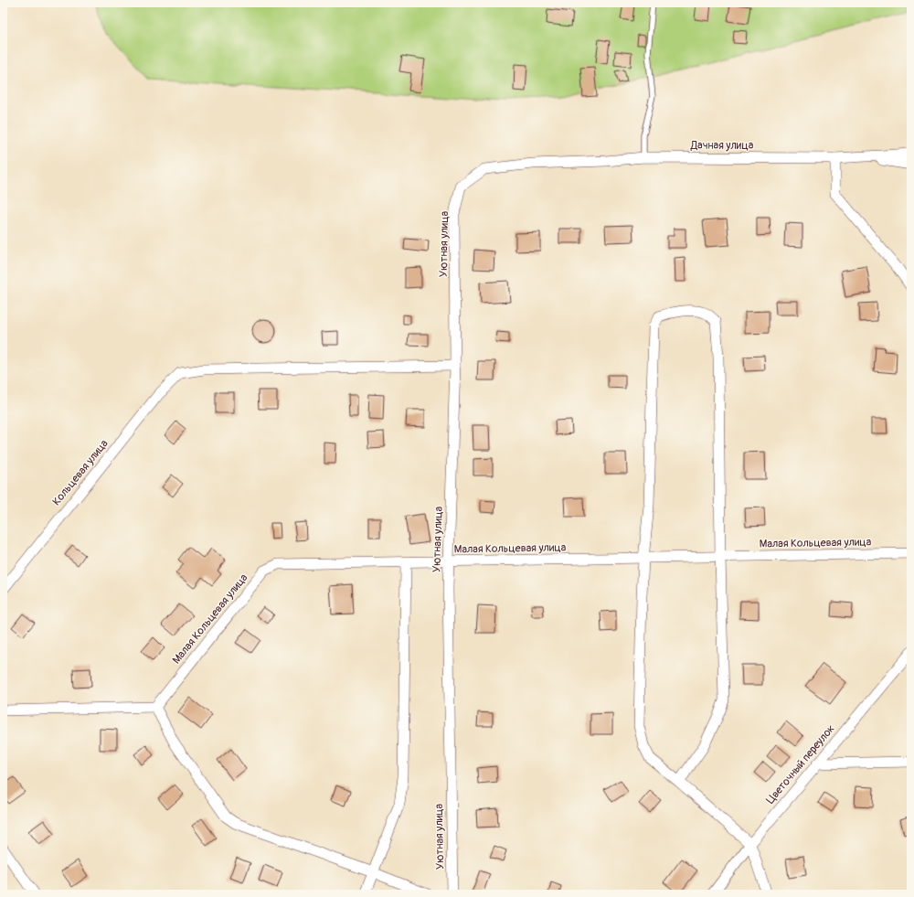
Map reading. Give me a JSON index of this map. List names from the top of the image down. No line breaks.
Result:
{"streets":{"street":["Дачная улица","Уютная улица","Кольцевая улица","Малая Кольцевая улица","Цветочный переулок"]},"crossings":[["Дачная улица","Уютная улица"],["Уютная улица","Кольцевая улица"],["Уютная улица","Малая Кольцевая улица"]]}
